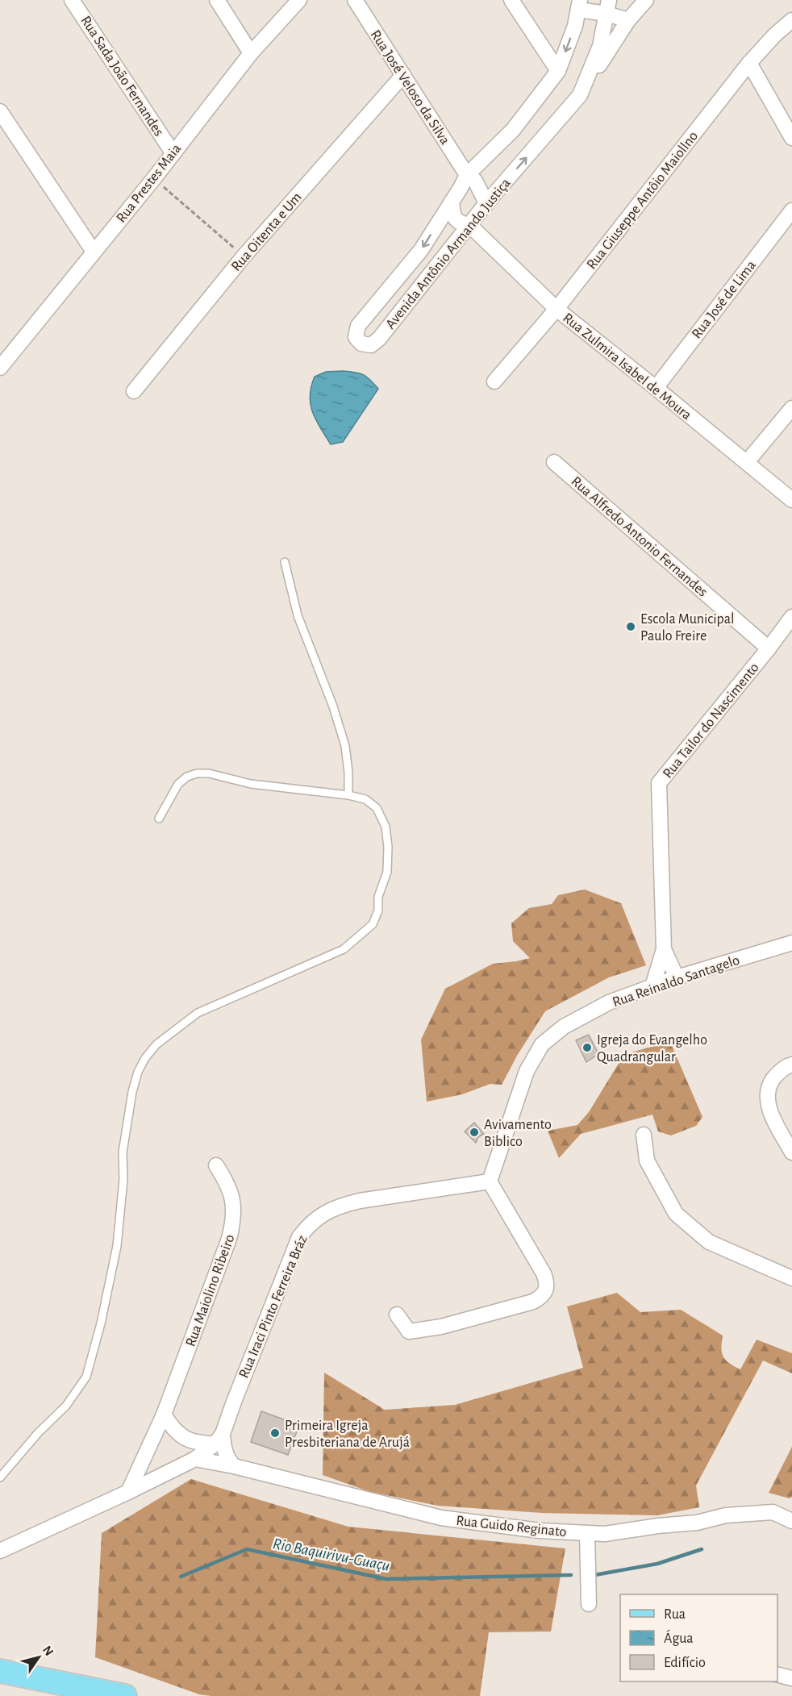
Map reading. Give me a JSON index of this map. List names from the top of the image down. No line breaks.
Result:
{"streets":{"street":["Rua Sada João Fernandes","Rua José Veloso da Silva","Rua Prestes Maia","Rua Giuseppe Antôio Maiollno","Rua Oitenta e Um","Avenida Antônio Armando Justiça","Rua José de Lima","Rua Zulmira Isabel de Moura","Rua Alfredo Antonio Fernandes","Rua Tailor do Nascimento","Rua Reinaldo Santagelo","Rua Maiolino Ribeiro","Rua Iraci Pinto Ferreira Bráz","Rua Guido Reginato"]},"crossings":[["Rua Sada João Fernandes","Rua Prestes Maia"],["Rua José Veloso da Silva","Rua Oitenta e Um"],["Rua José Veloso da Silva","Avenida Antônio Armando Justiça"],["Rua Giuseppe Antôio Maiollno","Rua Zulmira Isabel de Moura"],["Avenida Antônio Armando Justiça","Rua Zulmira Isabel de Moura"],["Rua José de Lima","Rua Zulmira Isabel de Moura"],["Rua Alfredo Antonio Fernandes","Rua Tailor do Nascimento"],["Rua Tailor do Nascimento","Rua Reinaldo Santagelo"],["Rua Reinaldo Santagelo","Rua Iraci Pinto Ferreira Bráz"]],"water":["Rio Baquirivu-Guaçu"],"places":["Escola Municipal Paulo Freire","Igreja do Evangelho Quadrangular","Avivamento Biblico","Primeira Igreja Presbiteriana de Arujá"],"legend":["Rua","Água","Edifício"],"north":"top right"}
